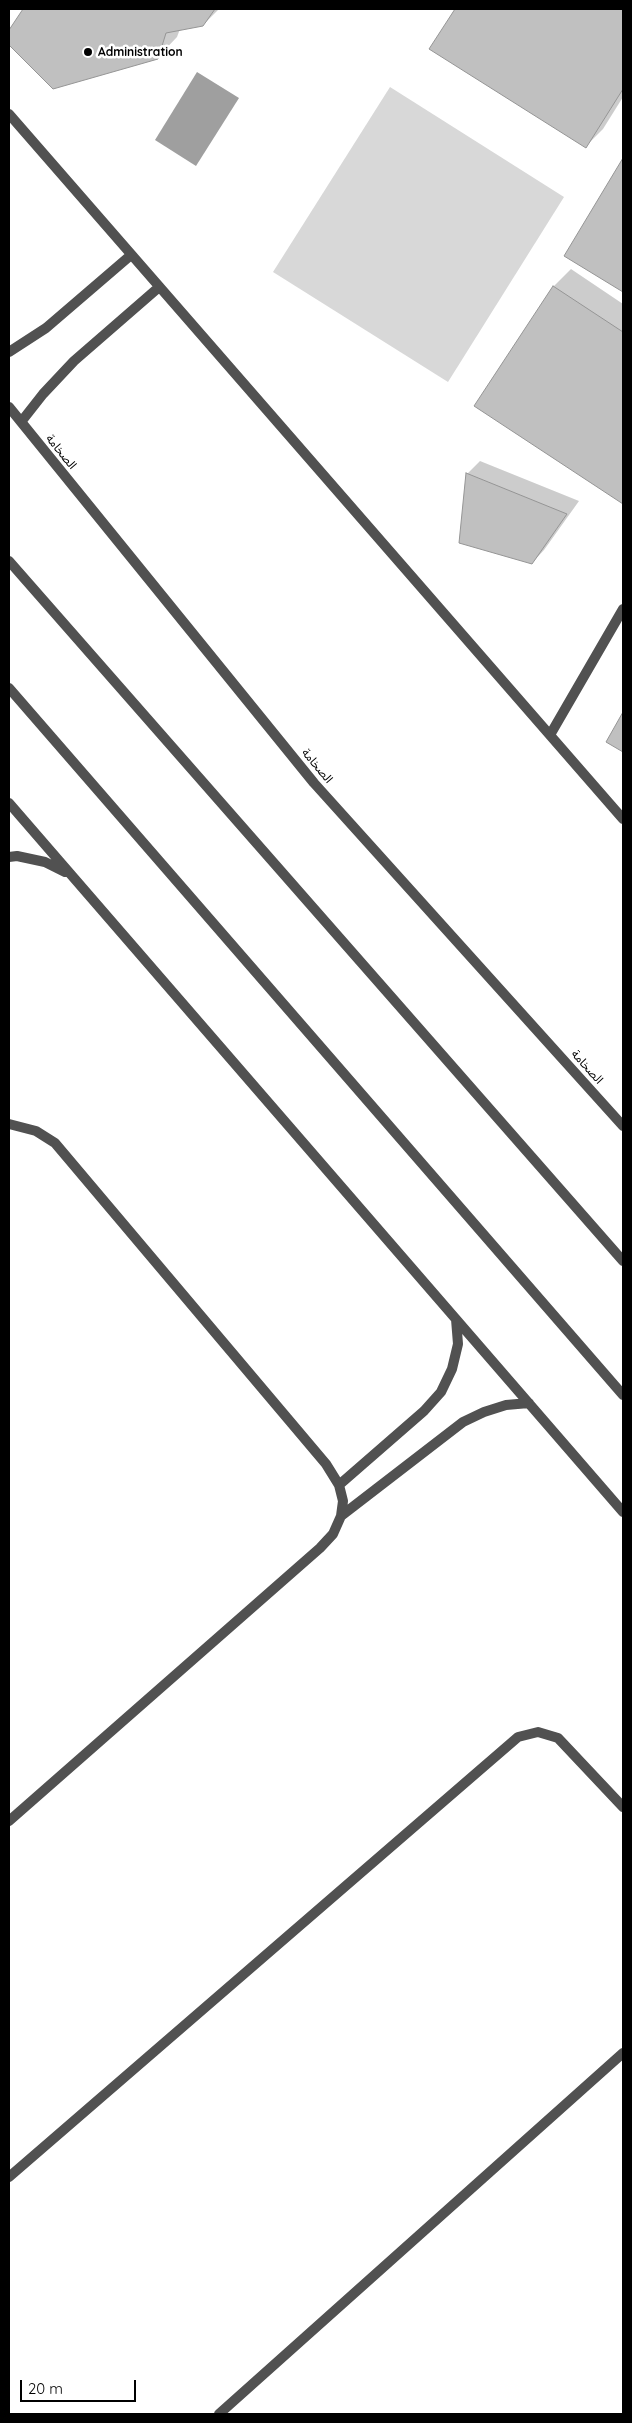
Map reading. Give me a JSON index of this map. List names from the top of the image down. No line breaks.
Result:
{"streets":{"street":["الصخامة"]},"places":["Administration"],"scale_bar":"20 m"}
